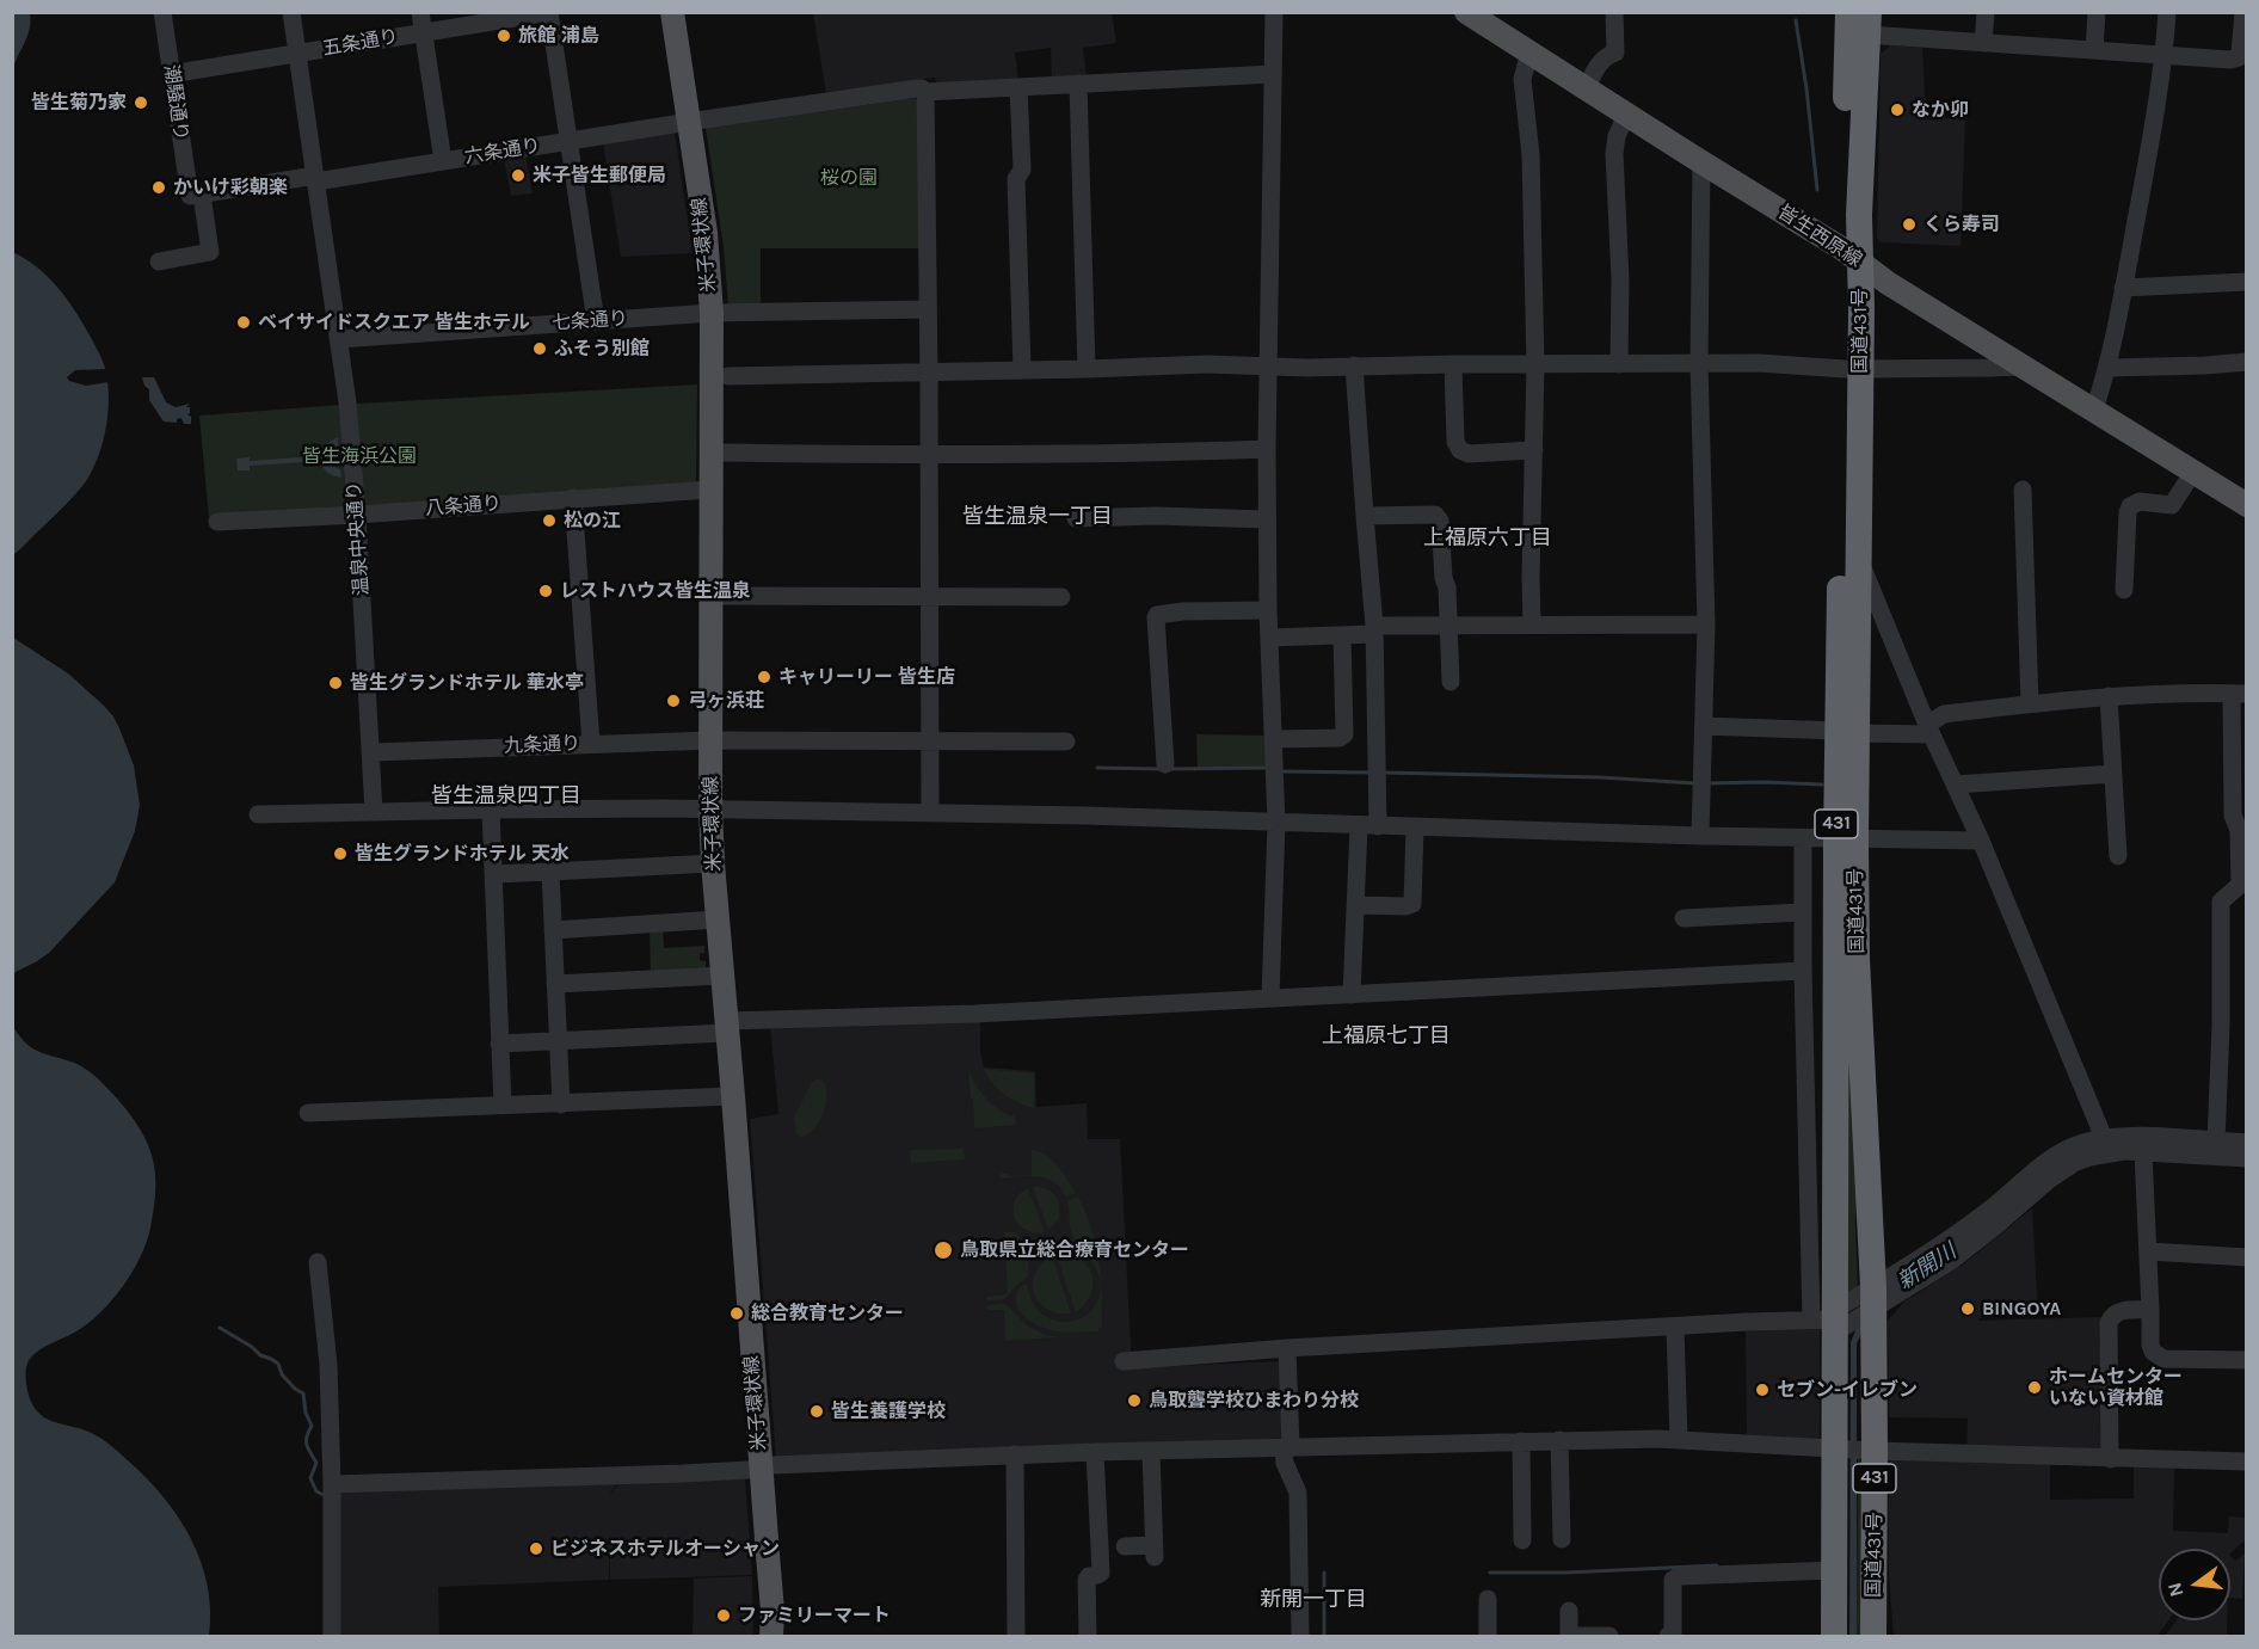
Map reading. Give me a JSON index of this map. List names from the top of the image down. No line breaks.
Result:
{"streets":{"highway":["国道431号","431"],"main road":["皆生西原線","米子環状線"],"street":["五条通り","潮騒通り","六条通り","七条通り","八条通り","温泉中央通り","九条通り"]},"crossings":[["五条通り","潮騒通り"],["五条通り","温泉中央通り"],["潮騒通り","六条通り"],["六条通り","米子環状線"],["六条通り","温泉中央通り"],["皆生西原線","国道431号"],["米子環状線","七条通り"],["米子環状線","八条通り"],["米子環状線","九条通り"],["七条通り","温泉中央通り"],["八条通り","温泉中央通り"],["温泉中央通り","九条通り"]],"districts":["皆生温泉一丁目","上福原六丁目","皆生温泉四丁目","上福原七丁目","新開一丁目"],"water":["新開川"],"parks":["桜の園","皆生海浜公園"],"places":["旅館 浦島","皆生菊乃家","なか卯","米子皆生郵便局","かいけ彩朝楽","くら寿司","ベイサイドスクエア 皆生ホテル","ふそう別館","松の江","レストハウス皆生温泉","キャリーリー 皆生店","皆生グランドホテル 華水亭","弓ヶ浜荘","皆生グランドホテル 天水","鳥取県立総合療育センター","BINGOYA","総合教育センター","ホームセンター いない資材館","セブン-イレブン","鳥取聾学校ひまわり分校","皆生養護学校","ビジネスホテルオーシャン","ファミリーマート"],"north":"left"}
